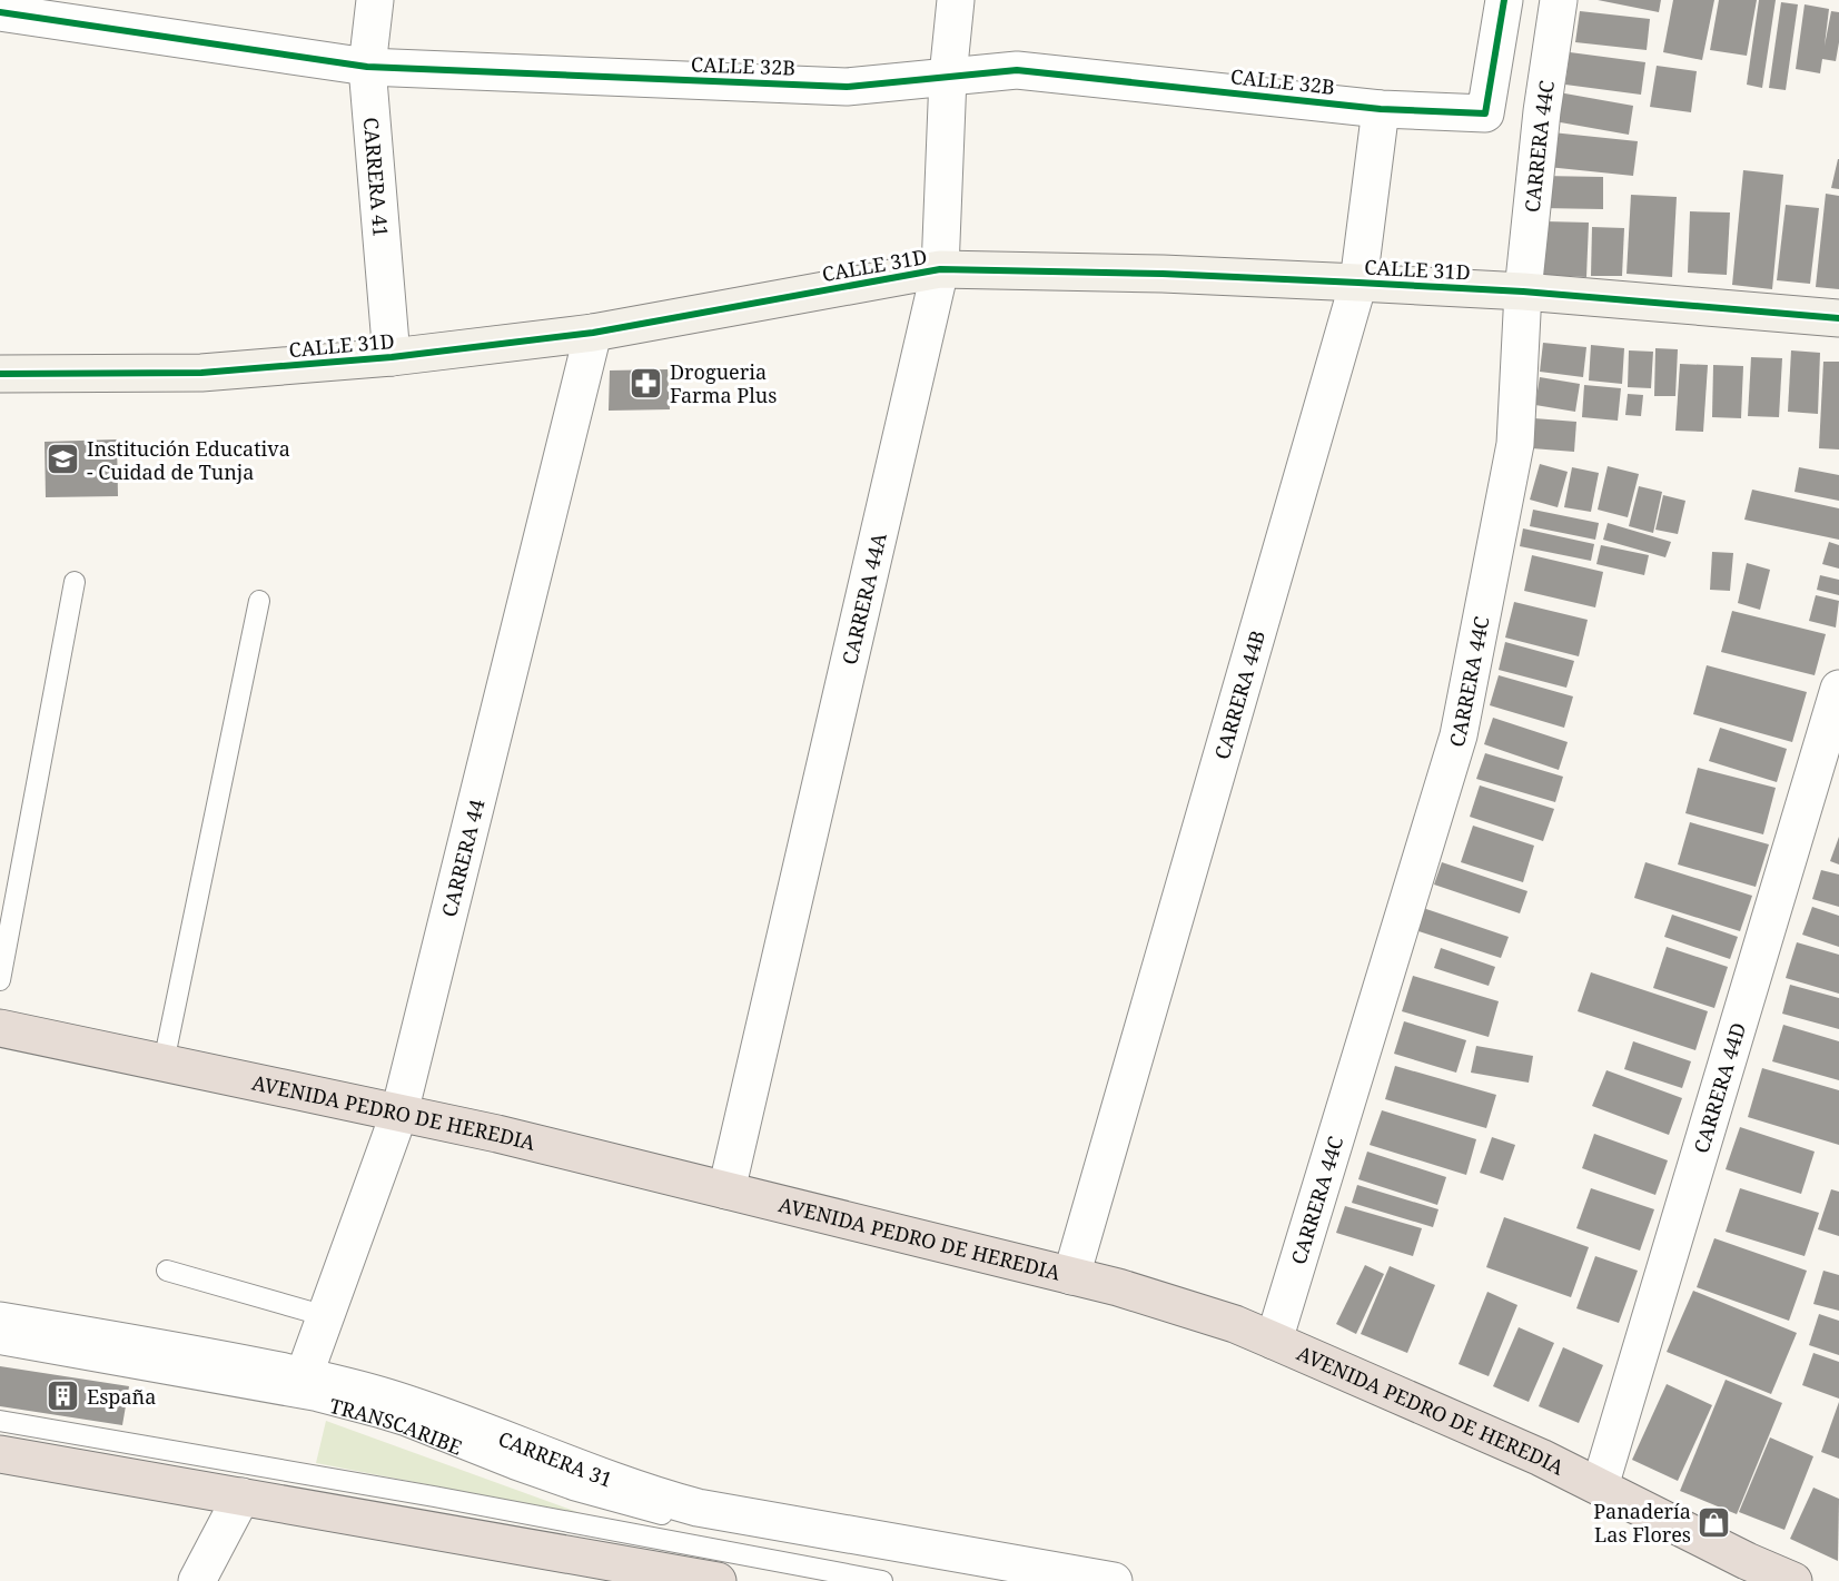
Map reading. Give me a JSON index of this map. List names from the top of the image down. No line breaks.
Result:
{"streets":{"highway":["AVENIDA PEDRO DE HEREDIA"],"street":["CALLE 32B","CARRERA 44C","CARRERA 41","CALLE 31D","CARRERA 44A","CARRERA 44B","CARRERA 44","CARRERA 44D","CARRERA 31"],"lane":["TRANSCARIBE"]},"crossings":[["CALLE 32B","CARRERA 41"],["CALLE 32B","CARRERA 44A"],["CALLE 32B","CARRERA 44B"],["CARRERA 44C","CALLE 31D"],["CARRERA 44C","AVENIDA PEDRO DE HEREDIA"],["CARRERA 41","CALLE 31D"],["CALLE 31D","CARRERA 44A"],["CALLE 31D","CARRERA 44B"],["CALLE 31D","CARRERA 44"],["CARRERA 44A","AVENIDA PEDRO DE HEREDIA"],["CARRERA 44B","AVENIDA PEDRO DE HEREDIA"],["CARRERA 44","AVENIDA PEDRO DE HEREDIA"],["CARRERA 44","CARRERA 31"],["CARRERA 44D","AVENIDA PEDRO DE HEREDIA"]],"places":{"pharmacy":["Drogueria Farma Plus"],"school or university":["Institución Educativa - Cuidad de Tunja"],"building":["España"],"shop":["Panadería Las Flores"]}}
